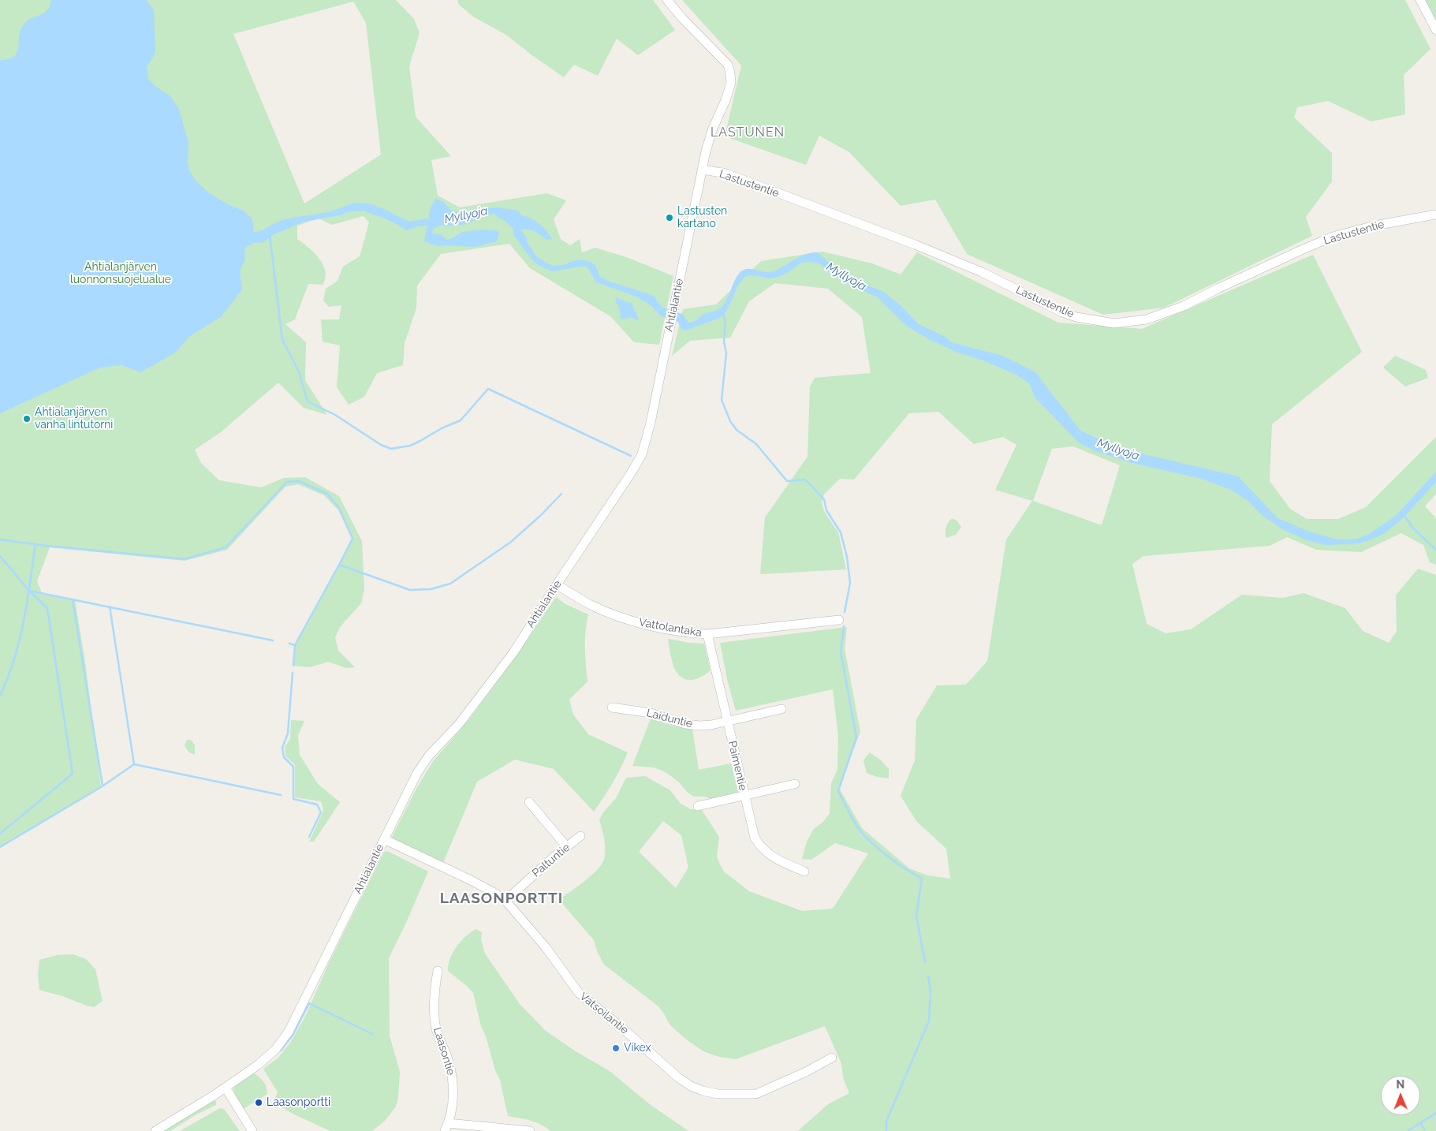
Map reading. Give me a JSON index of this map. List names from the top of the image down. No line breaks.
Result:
{"streets":{"street":["Lastustentie","Ahtialantie","Vattolantaka","Laiduntie","Paimentie","Paltuntie","Vatsoilantie","Laasontie"]},"crossings":[["Lastustentie","Ahtialantie"],["Ahtialantie","Vattolantaka"],["Ahtialantie","Vatsoilantie"],["Vattolantaka","Paimentie"],["Laiduntie","Paimentie"],["Paltuntie","Vatsoilantie"]],"districts":["LASTUNEN","LAASONPORTTI"],"water":["Myllyoja"],"parks":["Ahtialanjärven luonnonsuojelualue"],"places":["Lastusten kartano","Ahtialanjärven vanha lintutorni","Vikex","Laasonportti"],"north":"top"}
